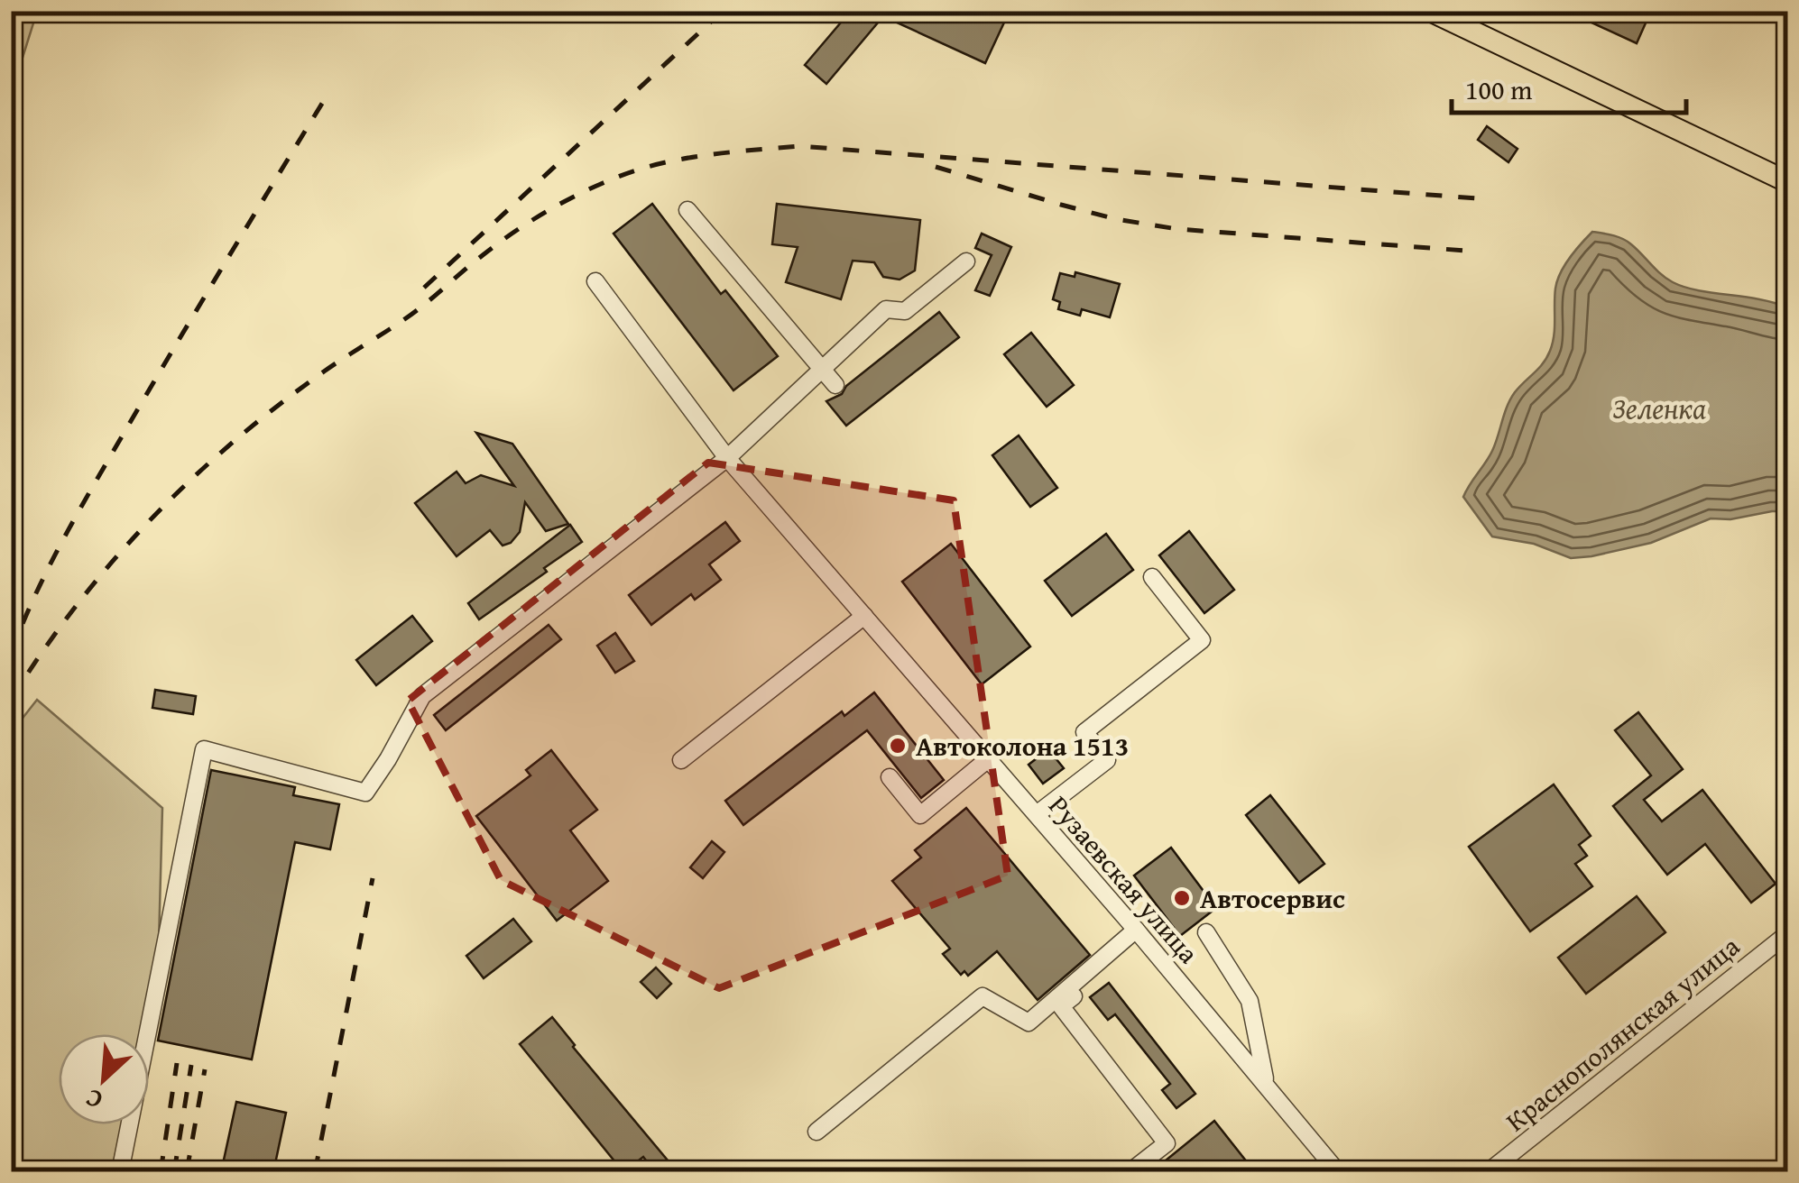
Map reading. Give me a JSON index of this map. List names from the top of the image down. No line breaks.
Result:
{"streets":{"street":["Рузаевская улица","Краснополянская улица"]},"water":["Зеленка"],"places":["Автоколона 1513","Автосервис"],"scale_bar":"100 m","north":"bottom left"}
